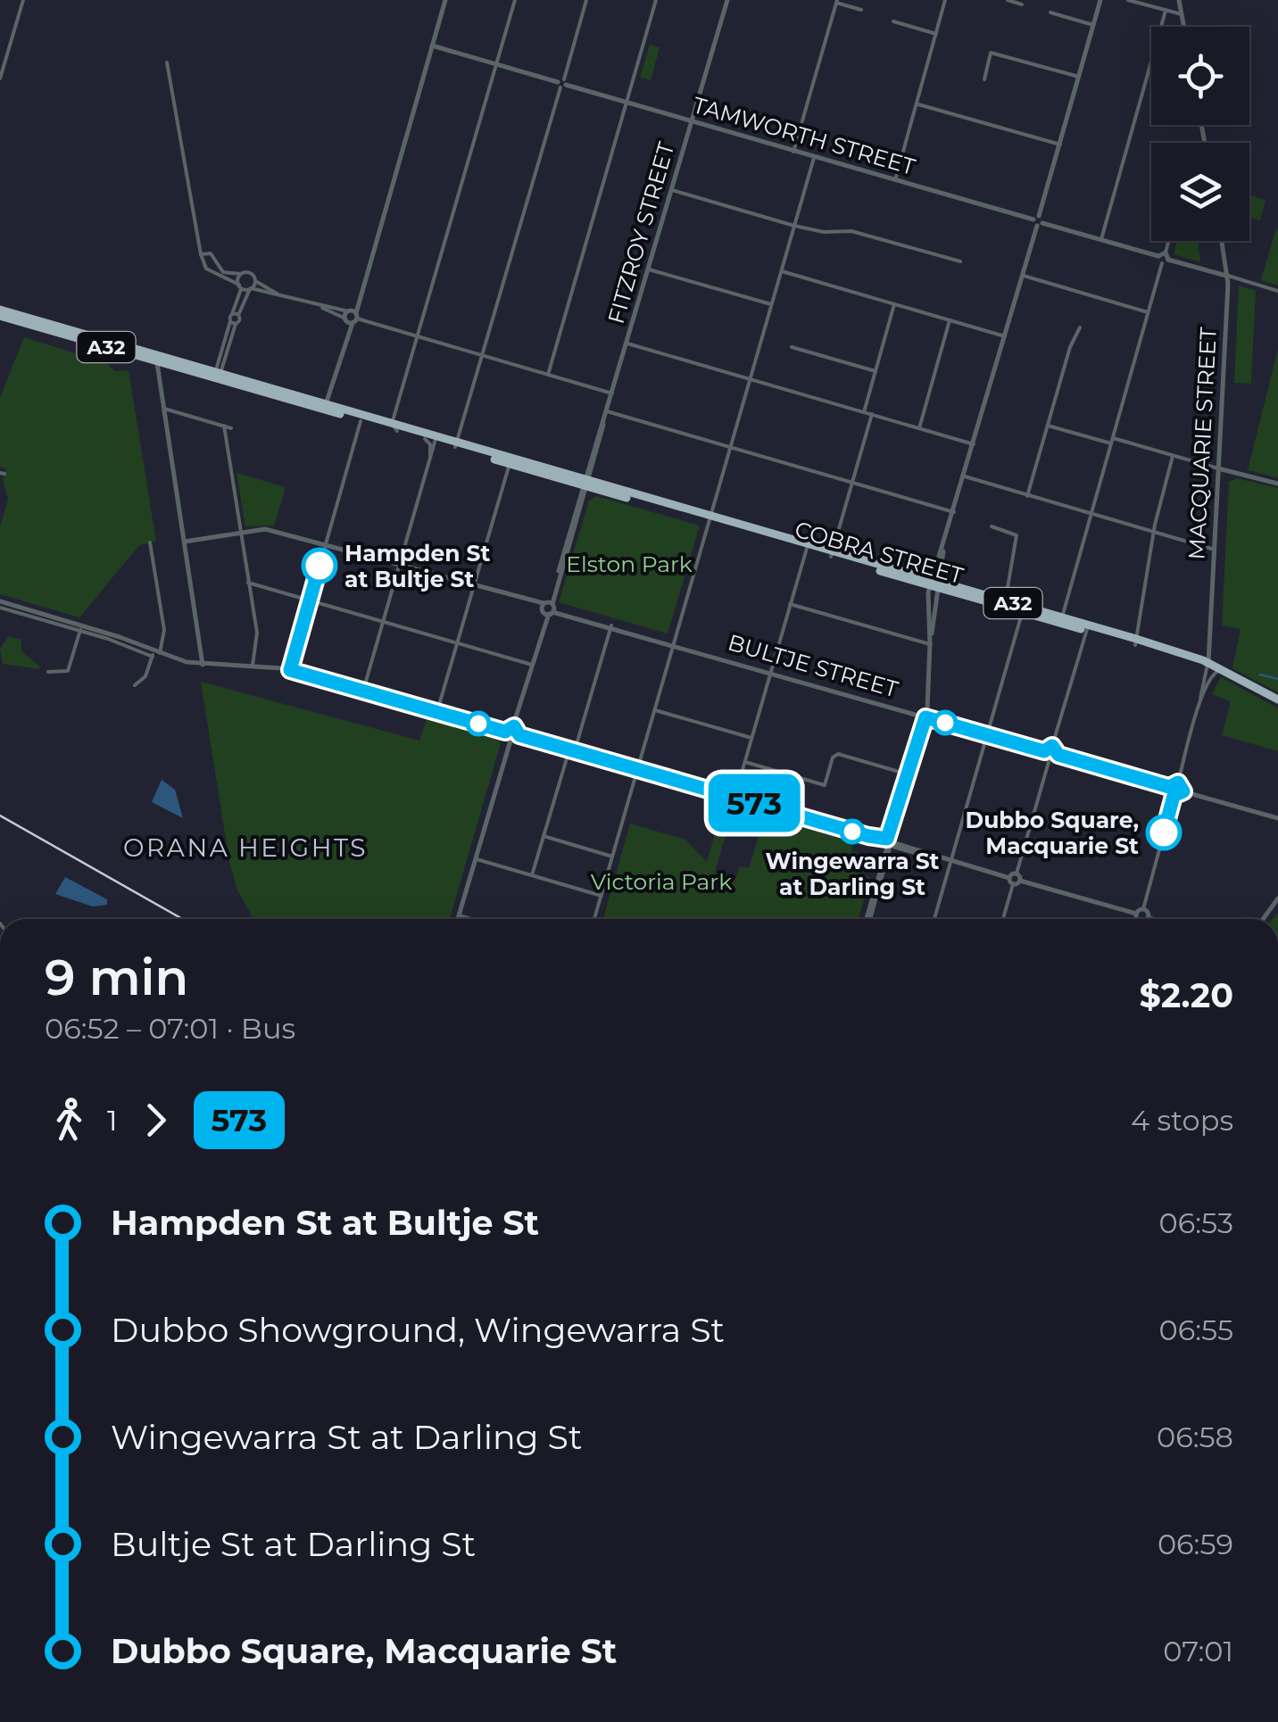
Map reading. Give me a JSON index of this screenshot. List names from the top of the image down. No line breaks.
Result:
{"streets":{"highway":["A32","COBRA STREET"],"street":["TAMWORTH STREET","FITZROY STREET","MACQUARIE STREET","BULTJE STREET"]},"crossings":[["TAMWORTH STREET","FITZROY STREET"],["FITZROY STREET","COBRA STREET"],["FITZROY STREET","BULTJE STREET"],["A32","MACQUARIE STREET"],["A32","COBRA STREET"],["MACQUARIE STREET","COBRA STREET"]],"districts":["ORANA HEIGHTS"],"parks":["Elston Park","Victoria Park"],"places":["Hampden St at Bultje St","Wingewarra St at Darling St","Dubbo Square, Macquarie St"],"lines":["bus line 573"],"page":{"on_map":"573","heading":["9 min","06:52 – 07:01 · Bus","$2.20"],"legs":["1","573","4 stops"],"list":[{"name":"Hampden St at Bultje St","value":"06:53"},{"name":"Dubbo Showground, Wingewarra St","value":"06:55"},{"name":"Wingewarra St at Darling St","value":"06:58"},{"name":"Bultje St at Darling St","value":"06:59"},{"name":"Dubbo Square, Macquarie St","value":"07:01"}]}}
